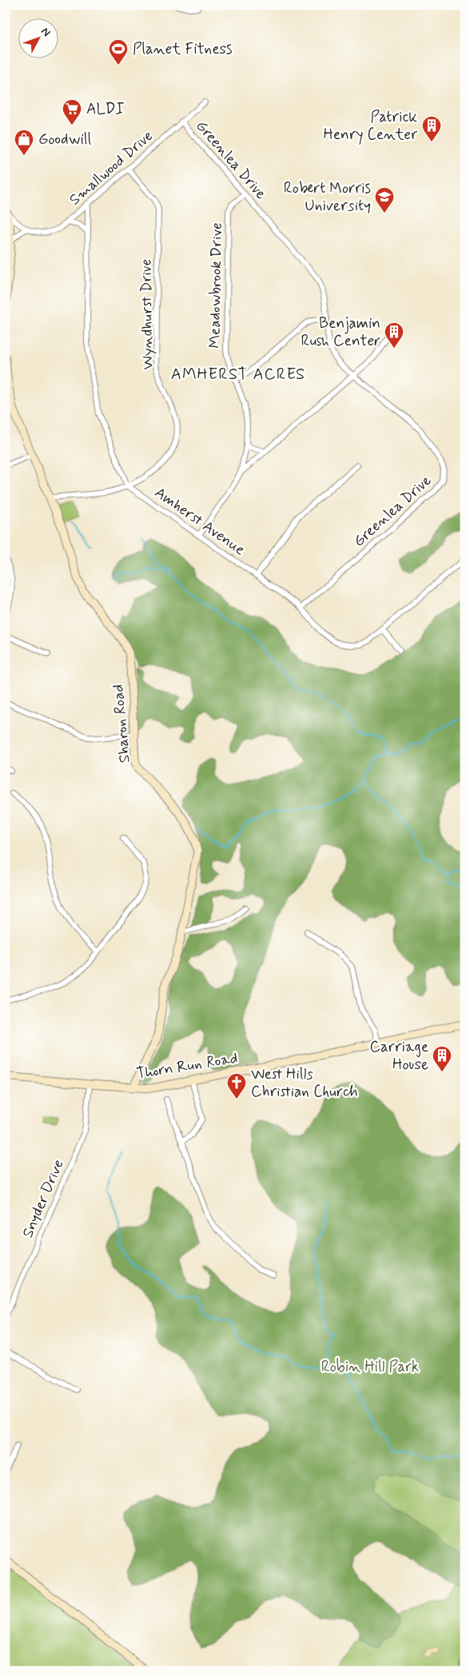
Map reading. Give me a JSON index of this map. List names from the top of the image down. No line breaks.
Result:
{"streets":{"street":["Greenlea Drive","Smallwood Drive","Meadowbrook Drive","Wyndhurst Drive","Amherst Avenue","Sharon Road","Thorn Run Road","Snyder Drive"]},"crossings":[["Greenlea Drive","Smallwood Drive"],["Greenlea Drive","Meadowbrook Drive"],["Greenlea Drive","Amherst Avenue"],["Smallwood Drive","Wyndhurst Drive"],["Meadowbrook Drive","Amherst Avenue"],["Wyndhurst Drive","Amherst Avenue"],["Wyndhurst Drive","Sharon Road"],["Sharon Road","Thorn Run Road"],["Thorn Run Road","Snyder Drive"]],"districts":["AMHERST ACRES"],"parks":["Robin Hill Park"],"places":{"sports":["Planet Fitness"],"supermarket":["ALDI"],"building":["Patrick Henry Center","Benjamin Rush Center","Carriage House"],"shop":["Goodwill"],"school or university":["Robert Morris University"],"church":["West Hills Christian Church"]},"north":"top right"}
